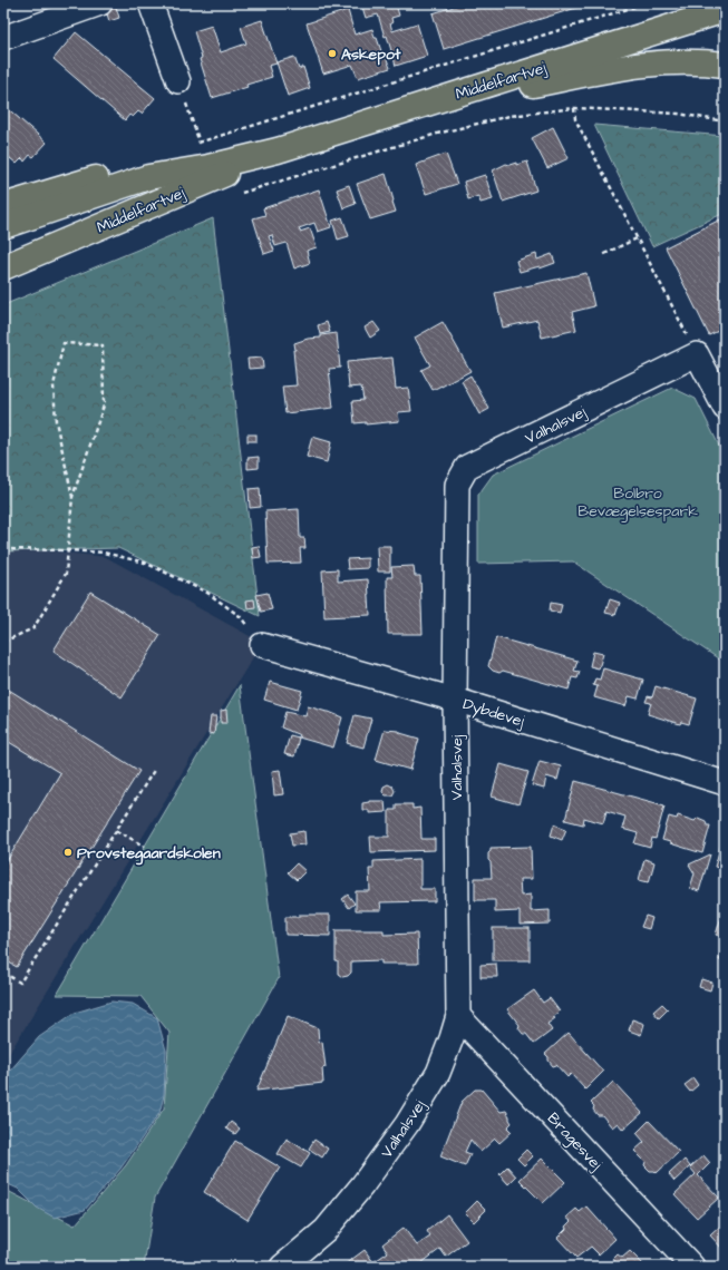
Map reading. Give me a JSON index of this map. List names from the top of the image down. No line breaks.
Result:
{"streets":{"main road":["Middelfartvej"],"street":["Valhalsvej","Dybdevej","Bragesvej"]},"crossings":[["Valhalsvej","Dybdevej"],["Valhalsvej","Bragesvej"]],"parks":["Bolbro Bevægelsespark"],"places":["Askepot","Provstegaardskolen"]}
